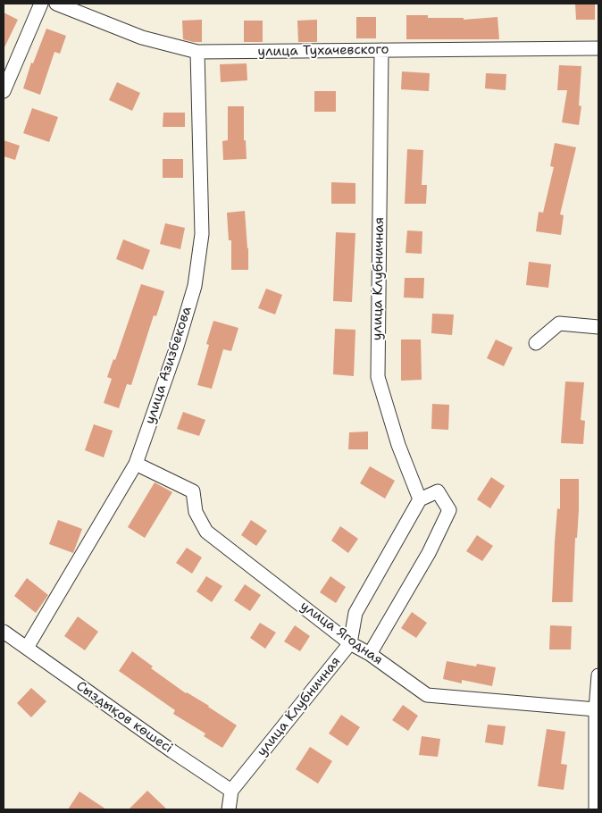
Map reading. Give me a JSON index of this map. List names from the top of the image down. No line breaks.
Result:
{"streets":{"street":["улица Тухачевского","улица Клубничная","улица Азизбекова","улица Ягодная","Сыздықов көшесі"]},"crossings":[["улица Тухачевского","улица Клубничная"],["улица Тухачевского","улица Азизбекова"],["улица Клубничная","улица Ягодная"],["улица Клубничная","Сыздықов көшесі"],["улица Азизбекова","улица Ягодная"],["улица Азизбекова","Сыздықов көшесі"]]}
